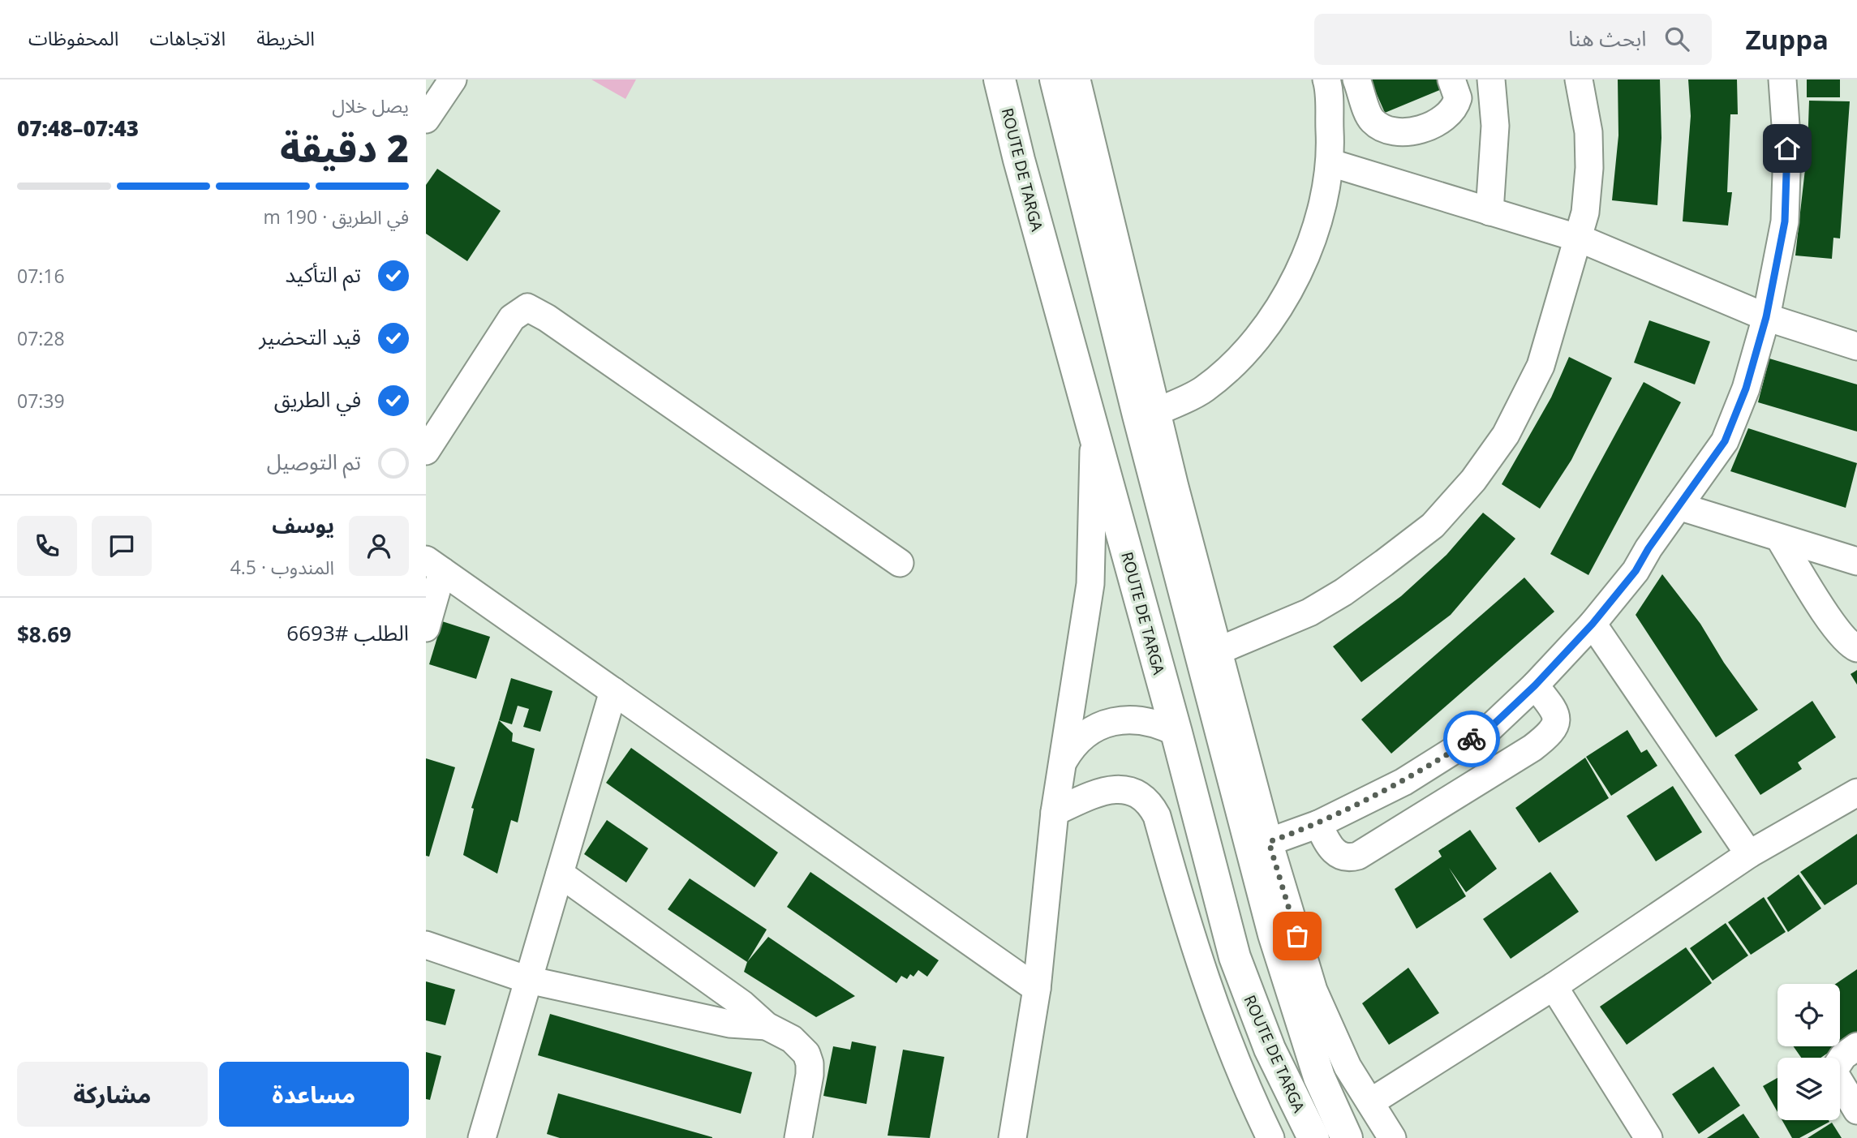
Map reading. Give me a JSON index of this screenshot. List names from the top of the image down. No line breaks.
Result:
{"streets":{"main road":["ROUTE DE TARGA"]},"page":{"header":"Zuppa","search":"ابحث هنا","nav":["الخريطة","الاتجاهات","المحفوظات"],"heading":["2 دقيقة","يصل خلال","07:43–07:48"],"panel":["يوسف","المندوب · 4.5","الطلب #6693","$8.69"],"bar":"في الطريق · 190 m","list":[["تم التأكيد","07:16"],["قيد التحضير","07:28"],["في الطريق","07:39"],"تم التوصيل"],"buttons":["مساعدة","مشاركة"]}}
